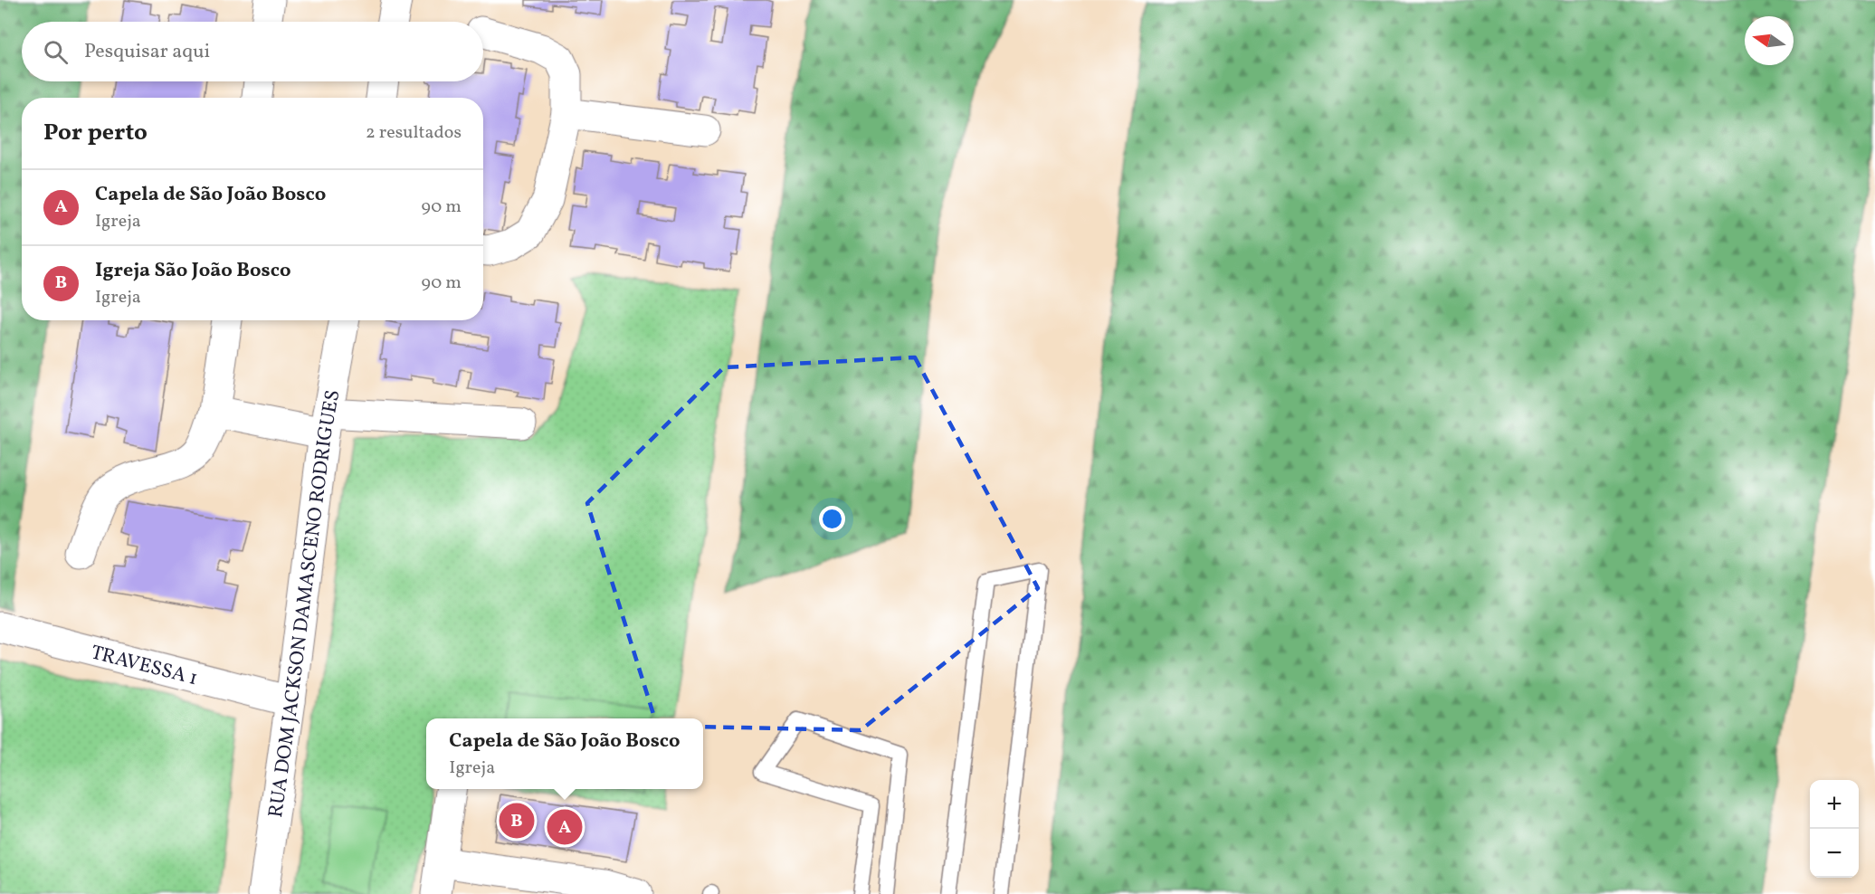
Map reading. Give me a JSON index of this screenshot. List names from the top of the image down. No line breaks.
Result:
{"streets":{"street":["RUA DOM JACKSON DAMASCENO RODRIGUES","TRAVESSA 1"]},"crossings":[["RUA DOM JACKSON DAMASCENO RODRIGUES","TRAVESSA 1"]],"north":"left","page":{"search":"Pesquisar aqui","heading":["Por perto","2 resultados"],"list":[{"mark":"A","name":"Capela de São João Bosco","note":"Igreja","value":"90 m"},{"mark":"B","name":"Igreja São João Bosco","note":"Igreja","value":"90 m"}],"popup":["Capela de São João Bosco","Igreja"],"map_buttons":["+","−"],"pins":["B","A"]}}
